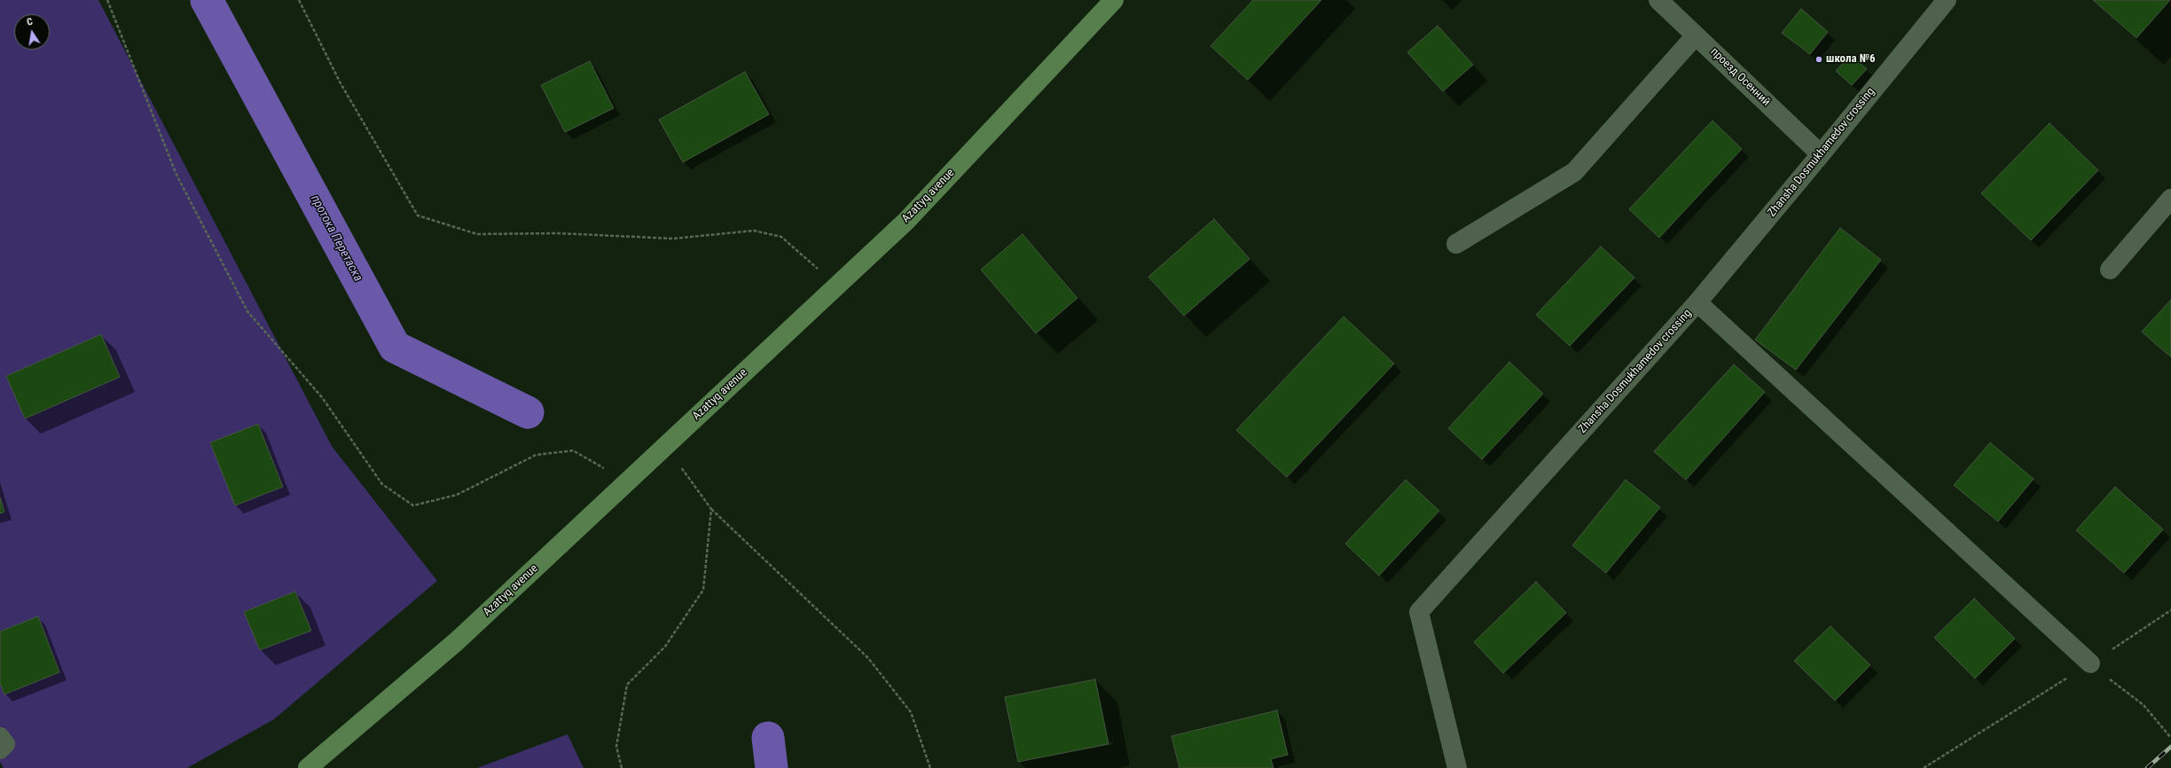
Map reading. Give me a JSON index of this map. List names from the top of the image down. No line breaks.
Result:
{"streets":{"main road":["Azattyq avenue"],"street":["проезд Осенний","Zhansha Dosmukhamedov crossing"]},"crossings":[["проезд Осенний","Zhansha Dosmukhamedov crossing"]],"water":["протока Перетаска"],"places":["школа №6"],"north":"top"}
